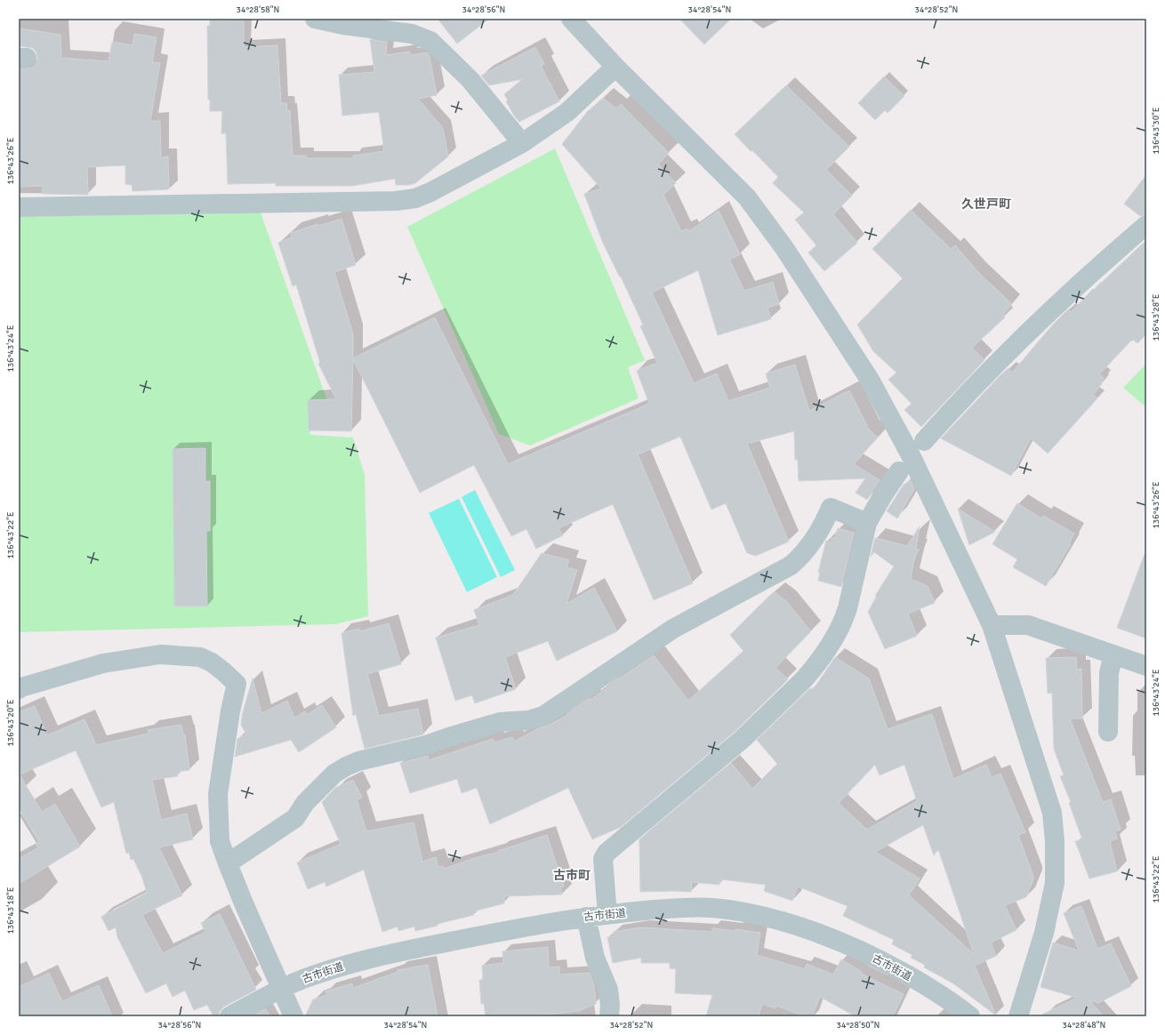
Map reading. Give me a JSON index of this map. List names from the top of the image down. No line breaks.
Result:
{"streets":{"street":["古市街道"]},"districts":["久世戸町","古市町"],"coordinates":["34°28'58\"N","34°28'56\"N","34°28'54\"N","34°28'52\"N","136°43'30\"E","136°43'26\"E","136°43'28\"E","136°43'24\"E","136°43'22\"E","136°43'20\"E","136°43'18\"E","34°28'50\"N","34°28'48\"N"]}
